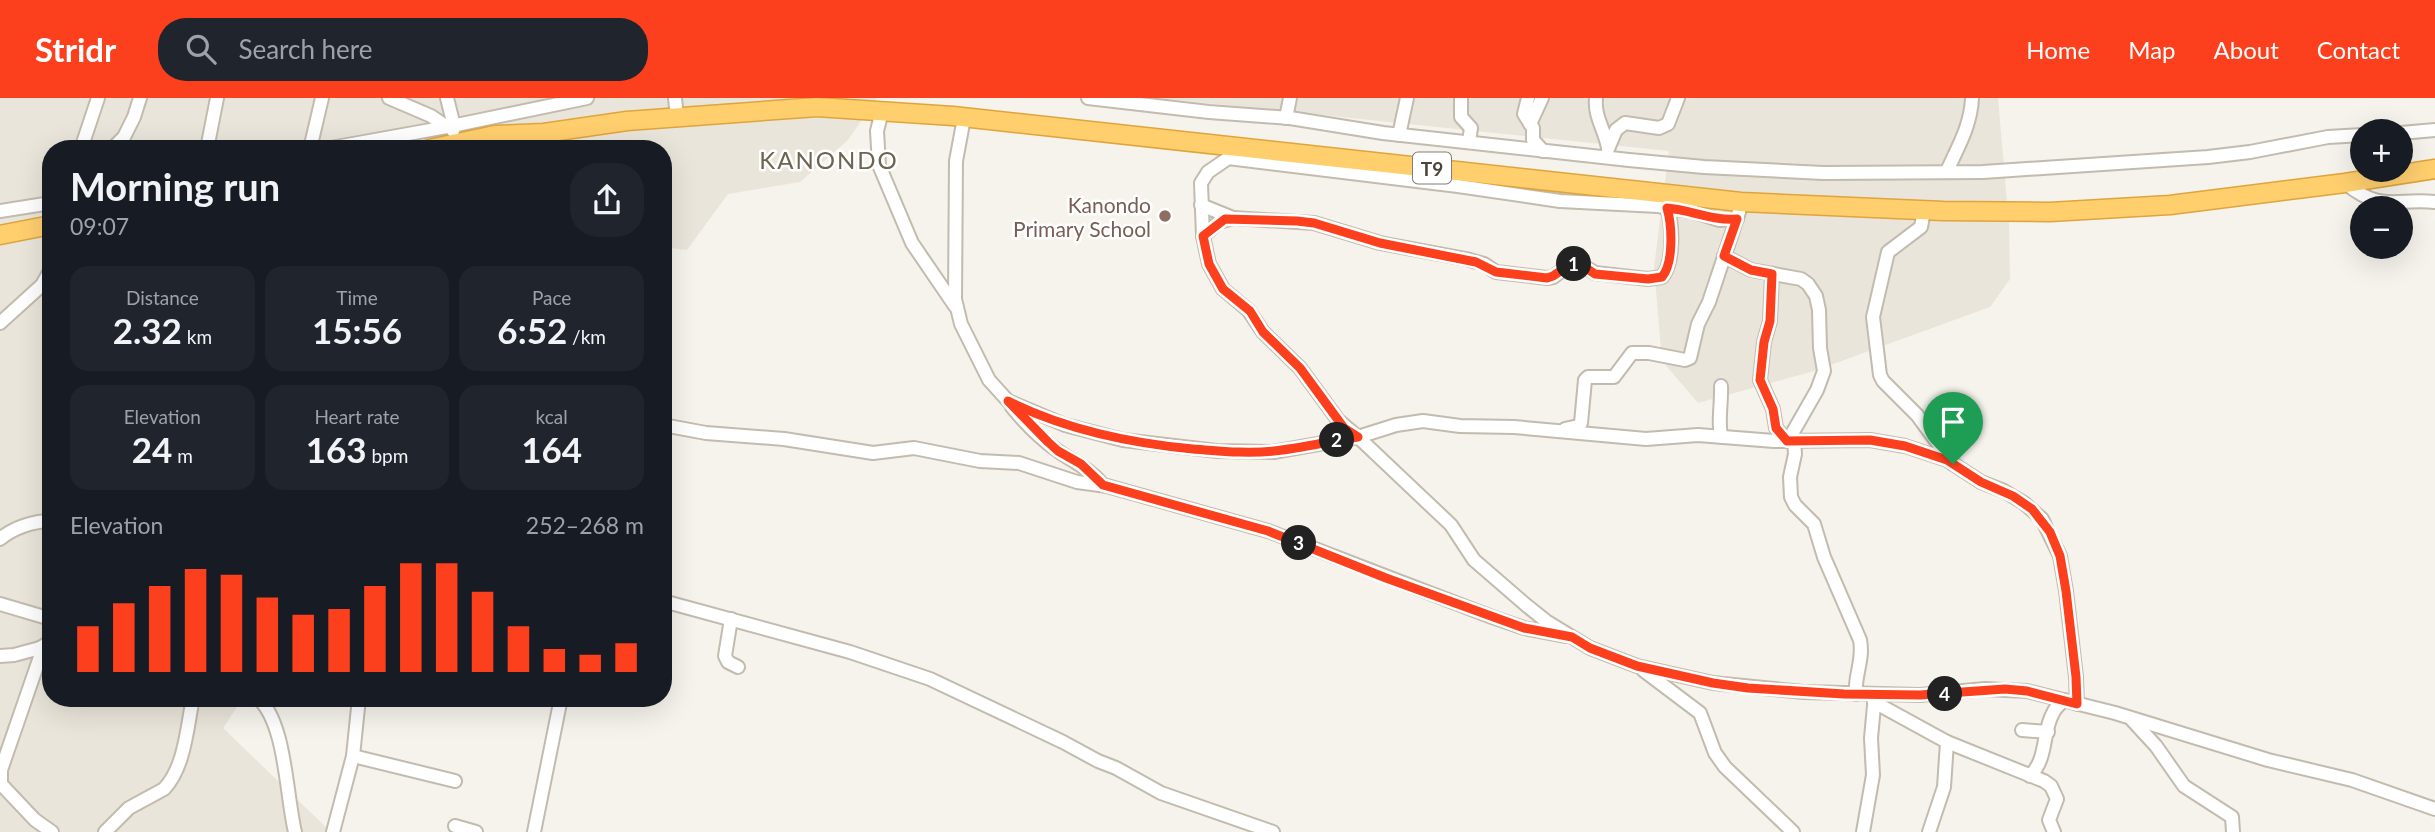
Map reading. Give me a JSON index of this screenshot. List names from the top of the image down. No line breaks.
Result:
{"streets":{"highway":["T9"]},"districts":["KANONDO"],"places":["Kanondo Primary School"],"page":{"header":"Stridr","search":"Search here","nav":["Home","Map","About","Contact"],"map_buttons":["+","−"],"heading":["Morning run","09:07"],"pins":["1","2","3","4"],"stats":[["Distance","2.32 km"],["Time","15:56"],["Pace","6:52 /km"],["Elevation","24 m"],["Heart rate","163 bpm"],["kcal","164"]],"chart":["Elevation","252–268 m"]}}
